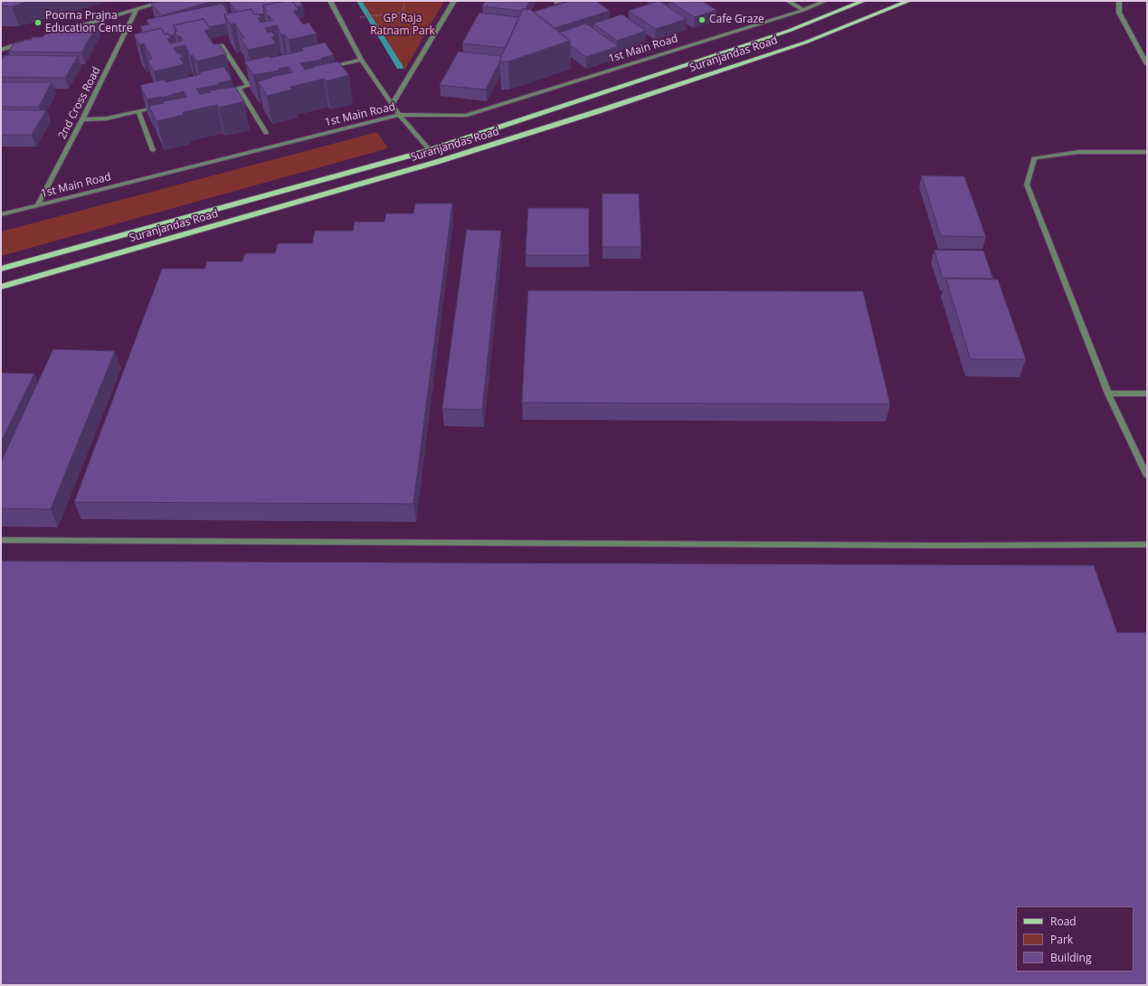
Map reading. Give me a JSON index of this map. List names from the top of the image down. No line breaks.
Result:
{"streets":{"main road":["Suranjandas Road"],"street":["1st Main Road","2nd Cross Road"]},"crossings":[["1st Main Road","2nd Cross Road"]],"parks":["GP Raja Ratnam Park"],"places":["Cafe Graze","Poorna Prajna Education Centre"],"legend":["Road","Park","Building"]}
